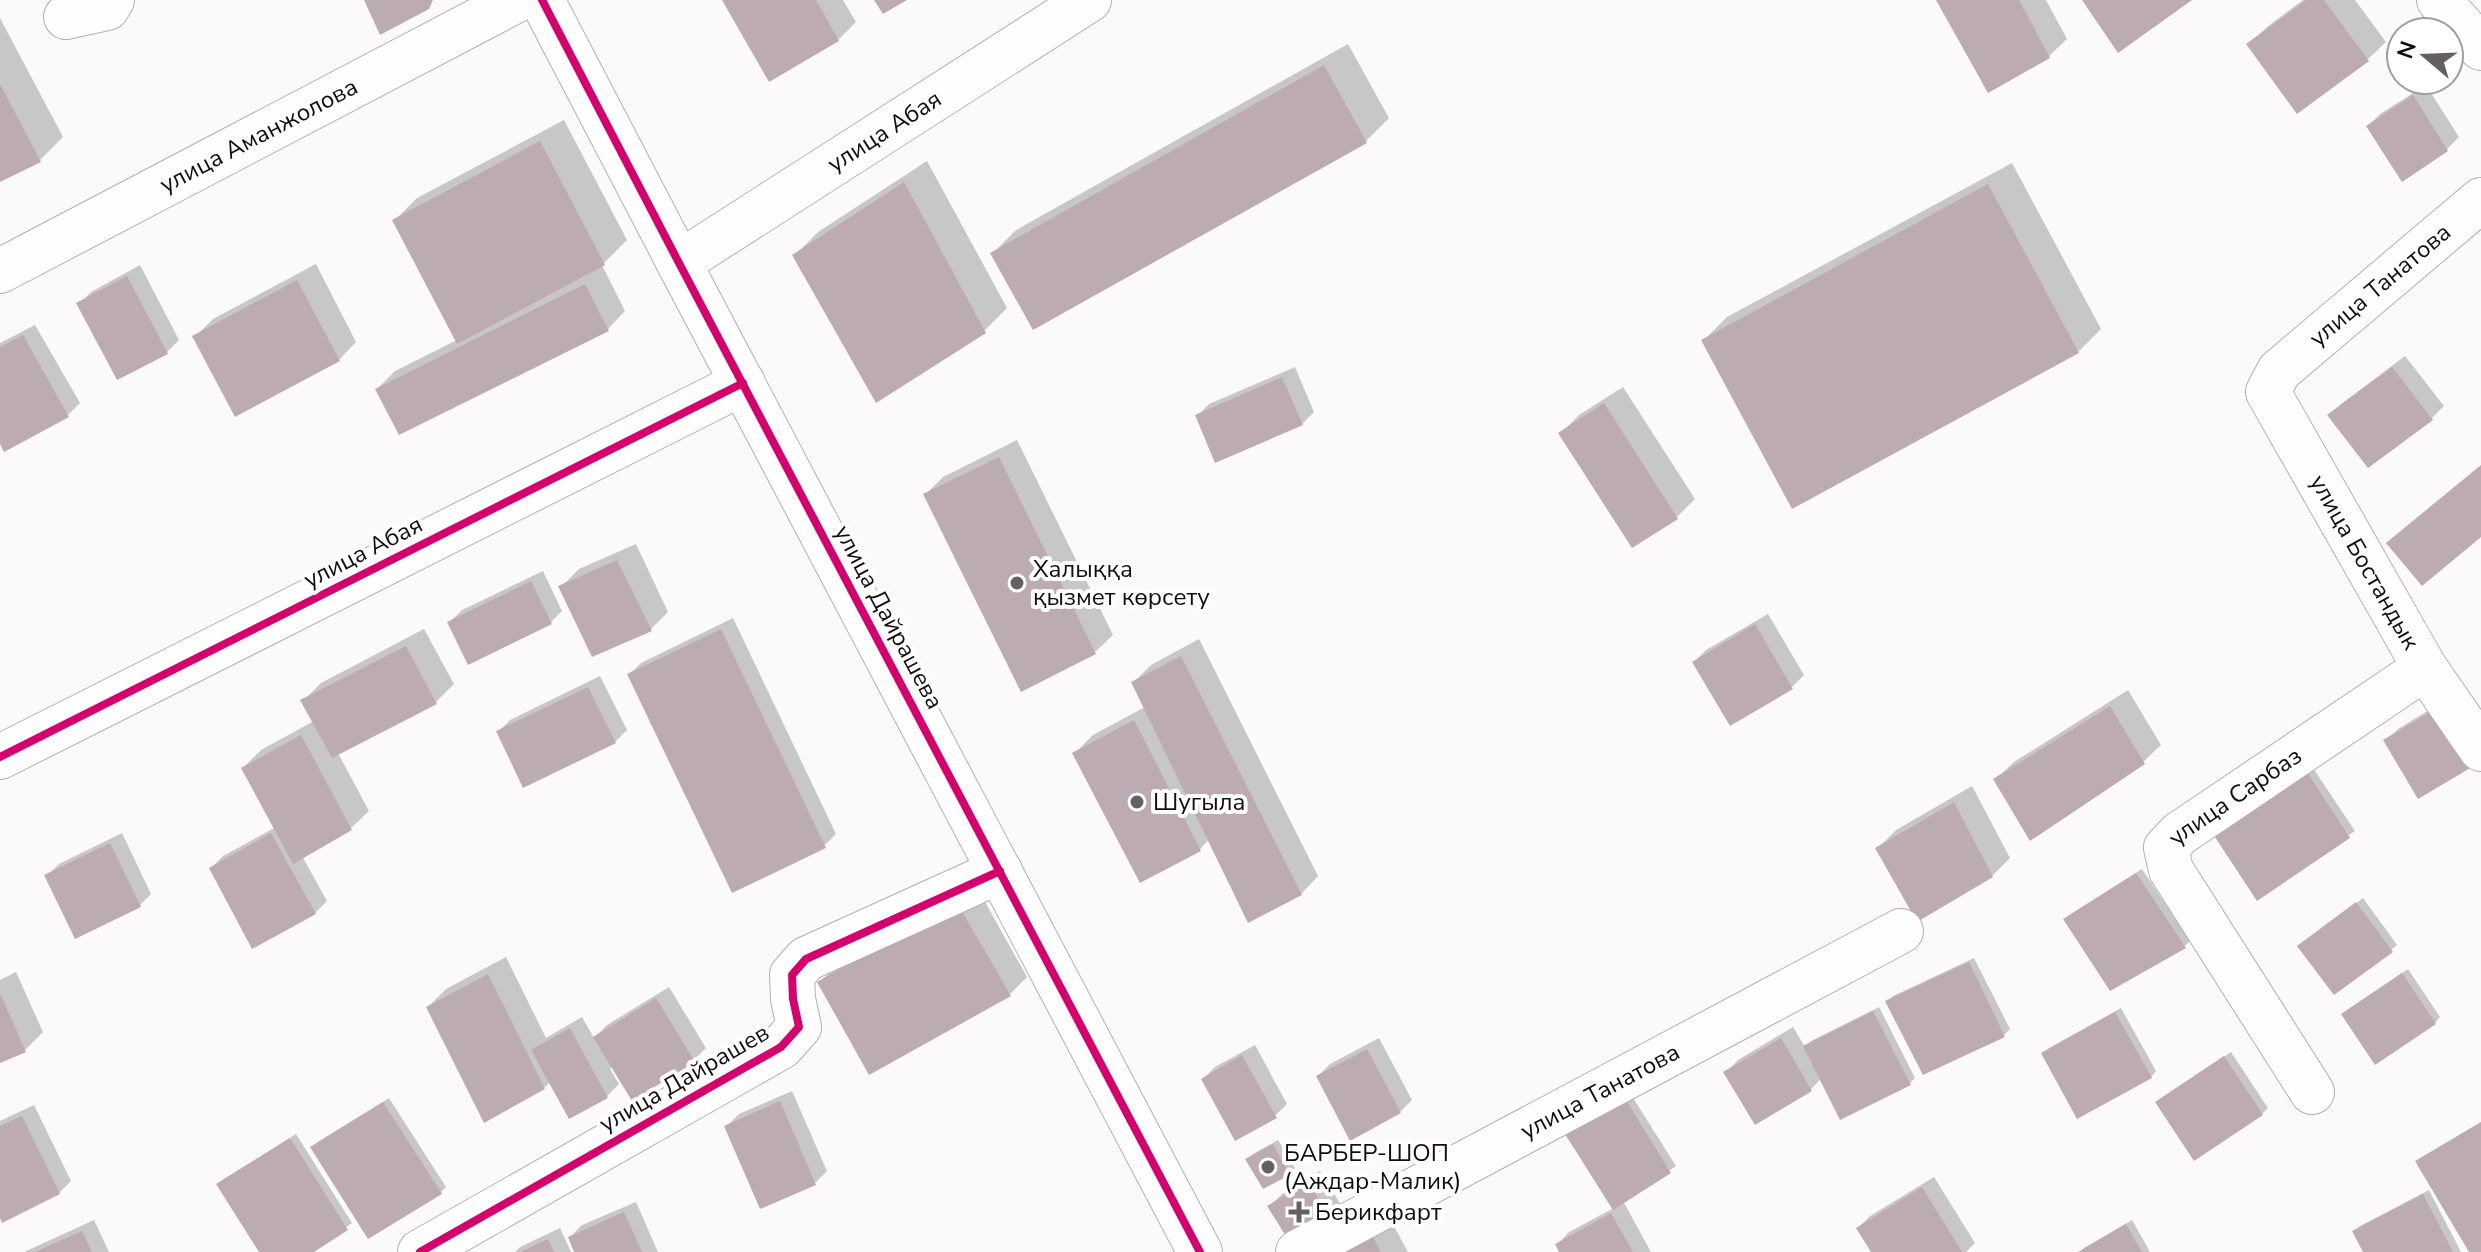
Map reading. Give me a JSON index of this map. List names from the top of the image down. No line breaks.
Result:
{"streets":{"street":["улица Абая","улица Аманжолова","улица Танатова","улица Бостандык","улица Дайрашева","улица Сарбаз","улица Дайрашев"]},"crossings":[["улица Абая","улица Дайрашева"],["улица Танатова","улица Бостандык"],["улица Бостандык","улица Сарбаз"],["улица Дайрашева","улица Дайрашев"]],"places":{"other":["Халыққа қызмет көрсету","Шугыла","БАРБЕР-ШОП (Аждар-Малик)"],"health":["Берикфарт"]},"north":"left"}
